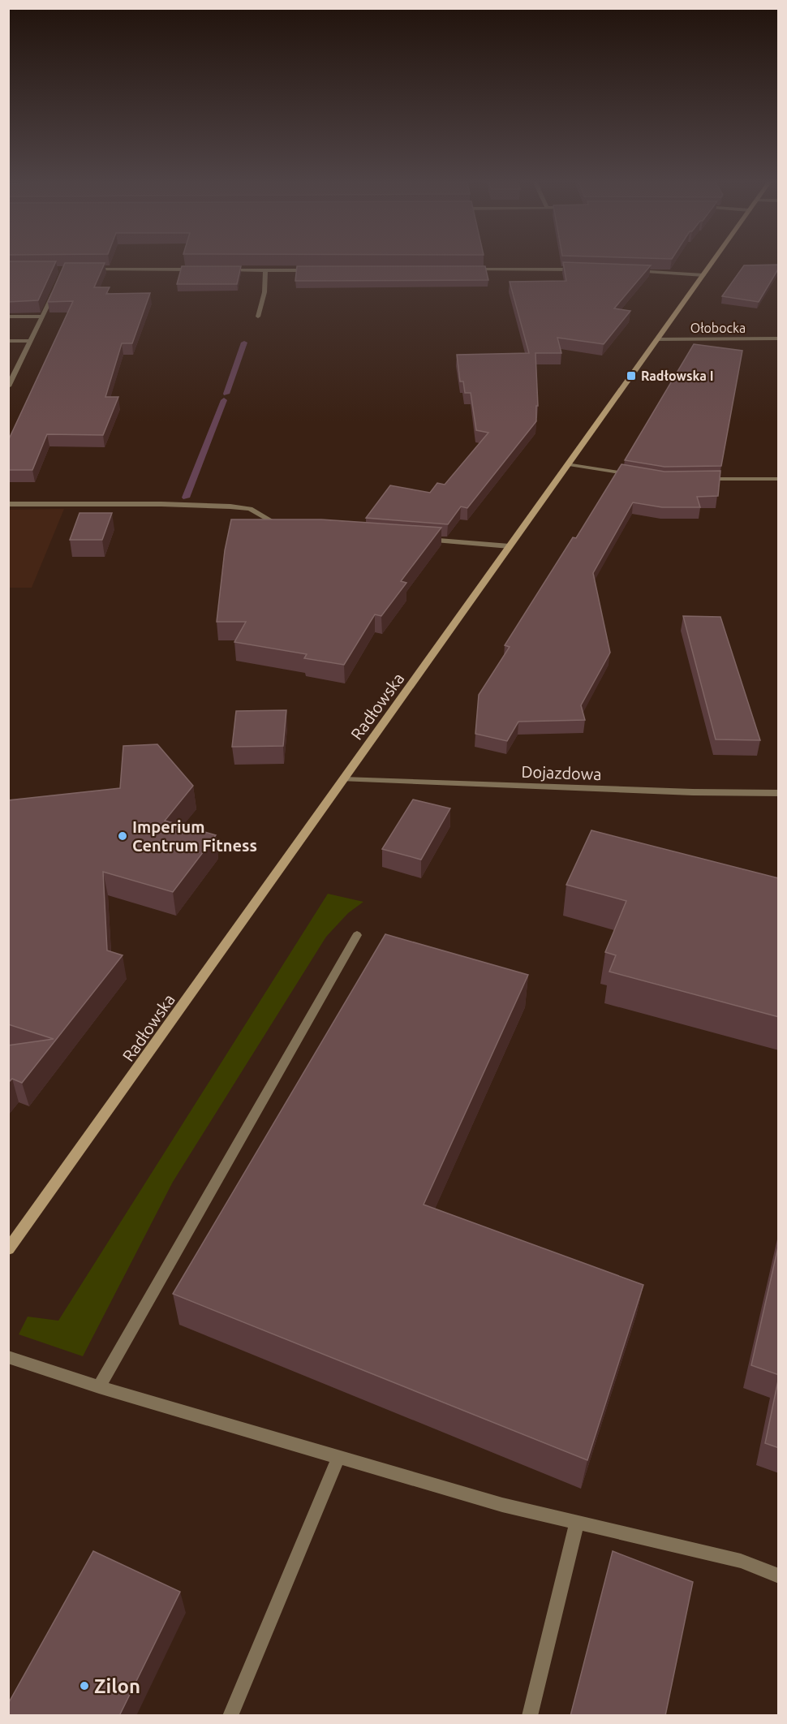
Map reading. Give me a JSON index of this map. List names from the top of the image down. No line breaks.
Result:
{"streets":{"street":["Ołobocka","Radłowska","Dojazdowa"]},"crossings":[["Ołobocka","Radłowska"],["Radłowska","Dojazdowa"]],"places":{"transit":["Radłowska I"],"other":["Imperium Centrum Fitness","Zilon"]}}
